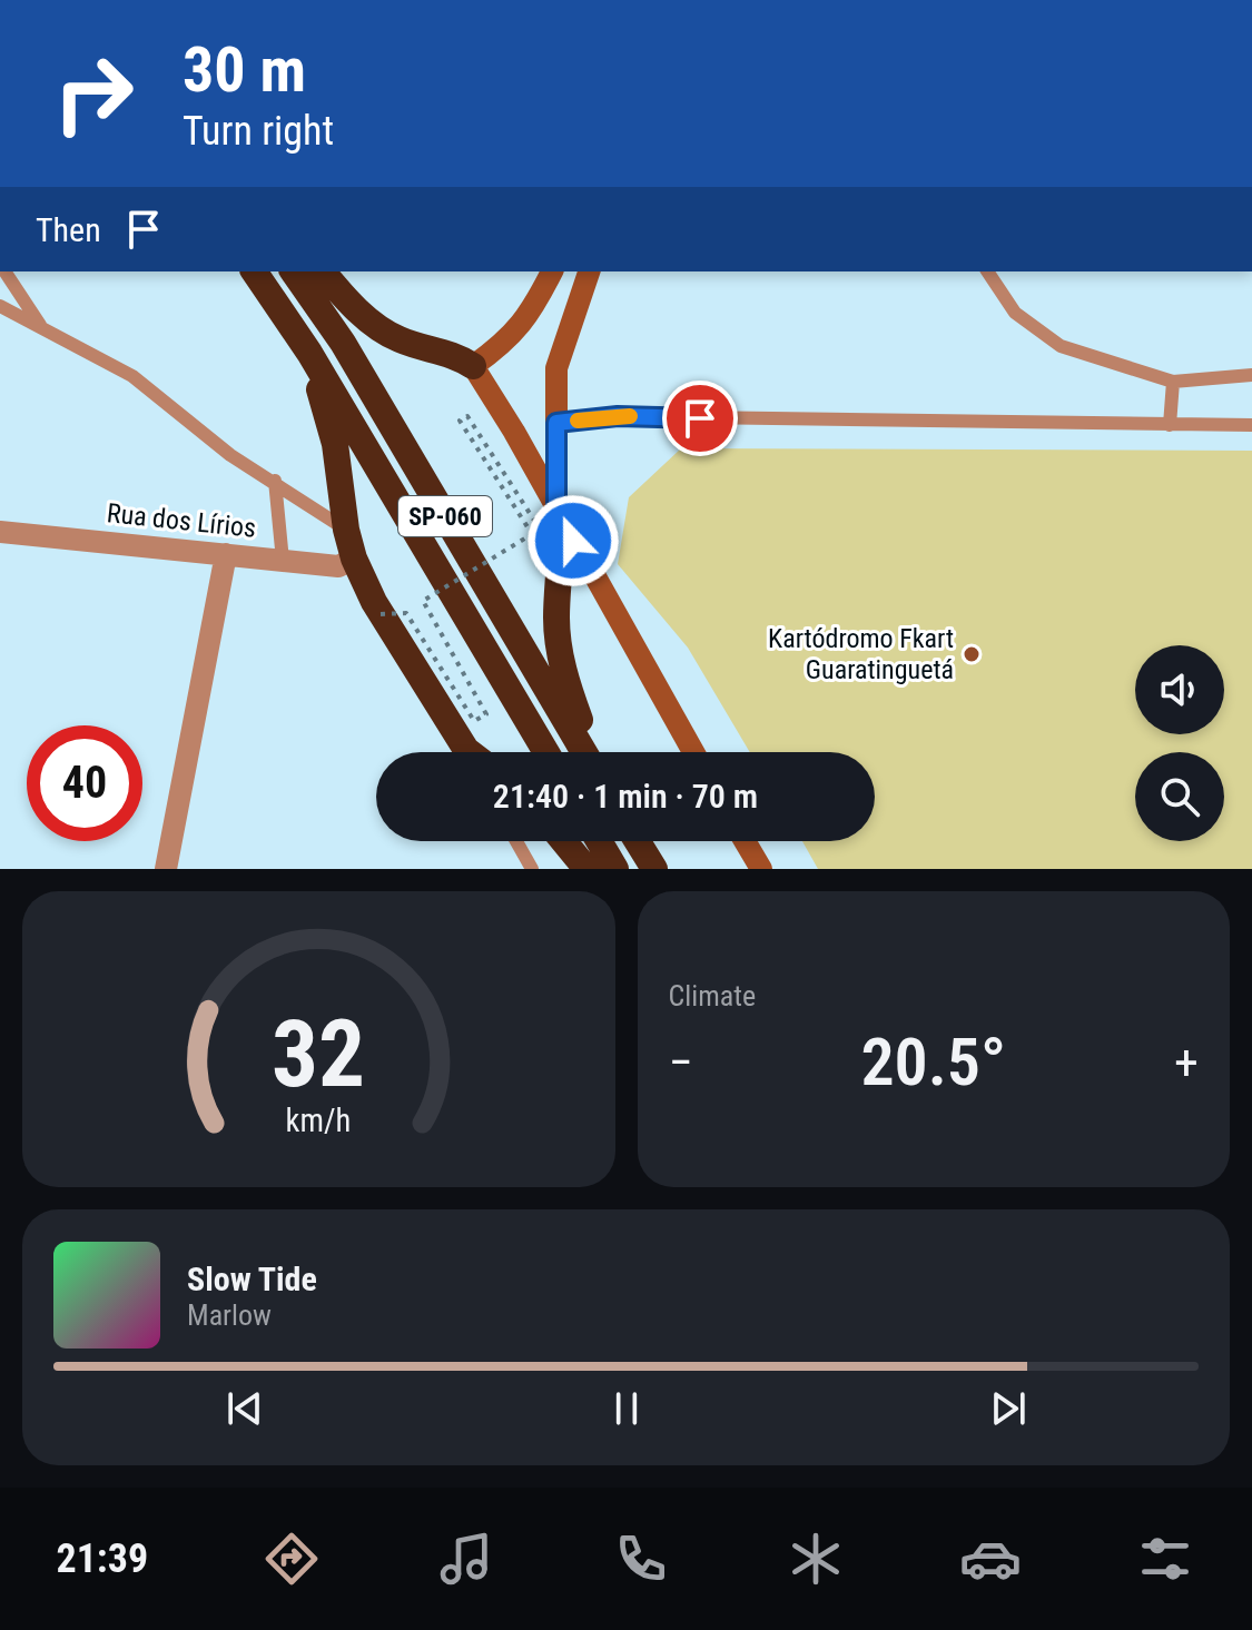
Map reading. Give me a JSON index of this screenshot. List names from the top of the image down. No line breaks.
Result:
{"streets":{"highway":["SP-060"],"street":["Rua dos Lírios"]},"places":["Kartódromo Fkart Guaratinguetá"],"page":{"turn":["30 m","Turn right"],"then":"Then","limit":"40","trip":"21:40 · 1 min · 70 m","tile":"Climate","heat":["−","20.5°","+"],"song":["Slow Tide","Marlow"],"tabs":"21:39","gauge":["32","km/h"]}}
